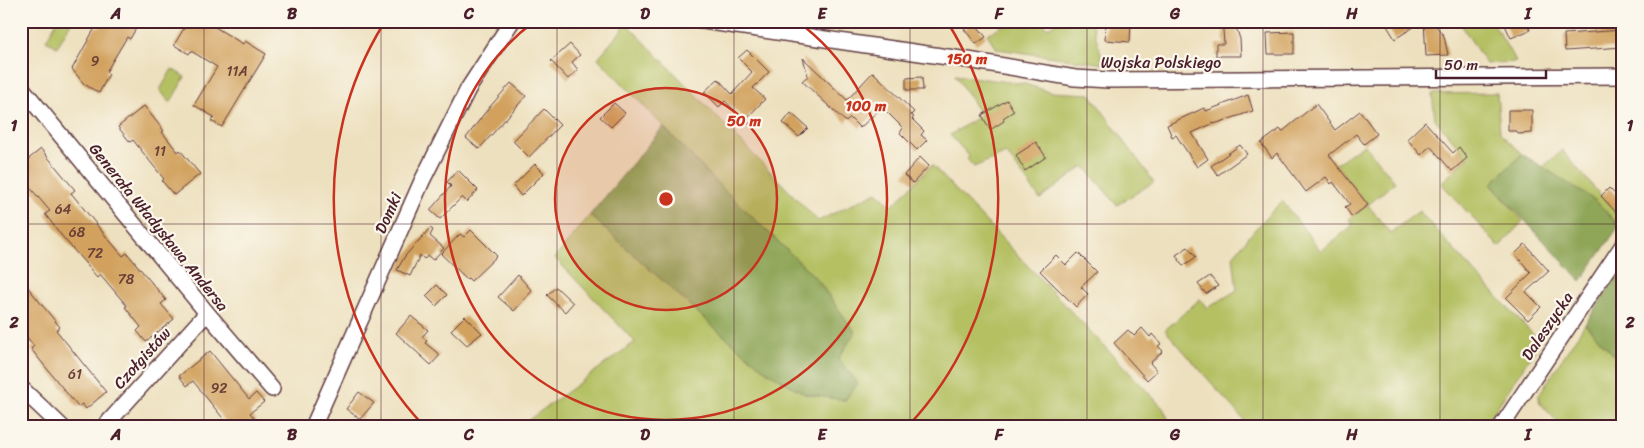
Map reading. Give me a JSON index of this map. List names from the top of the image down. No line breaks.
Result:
{"streets":{"street":["Wojska Polskiego","Domki","Generała Władysława Andersa","Daleszycka","Czołgistów"]},"crossings":[["Generała Władysława Andersa","Czołgistów"]],"house_numbers":["9","11A","11","64","68","72","78","61","92"],"scale_bar":"50 m","grid":{"columns":["A","B","C","D","E","F","G","H","I"],"rows":["1","2"]},"rings":["150 m","100 m","50 m"]}
